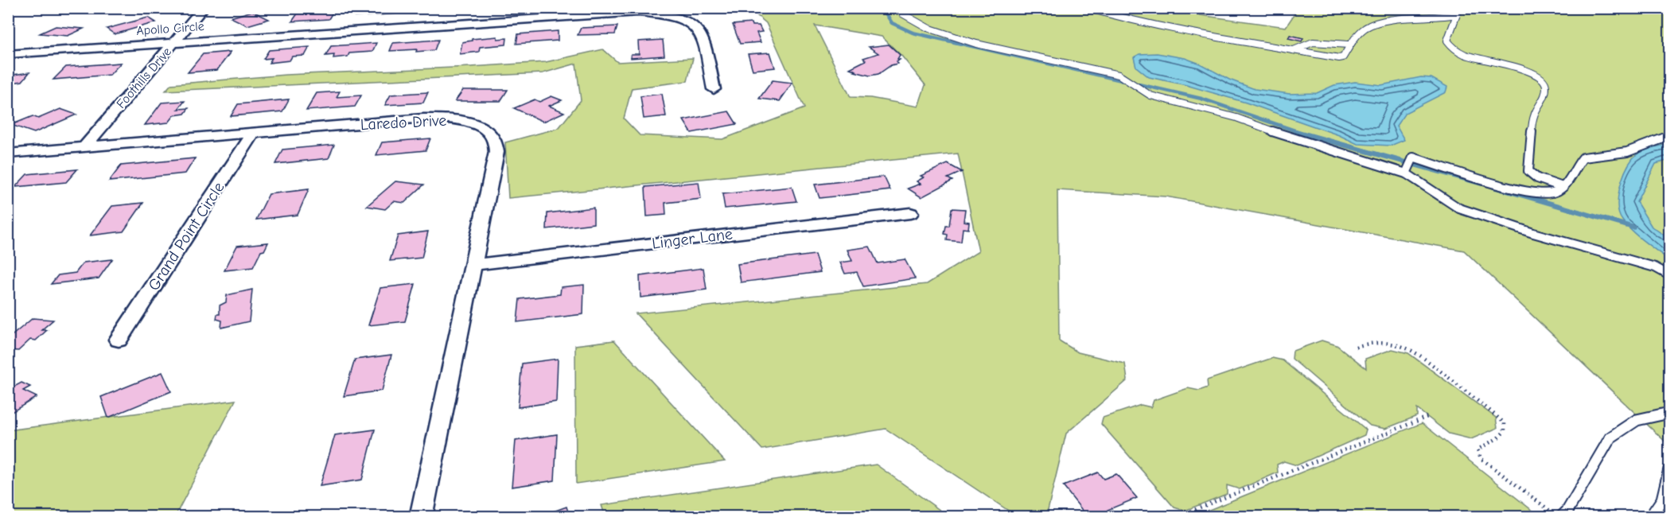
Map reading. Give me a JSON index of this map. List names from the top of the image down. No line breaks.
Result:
{"streets":{"street":["Apollo Circle","Foothills Drive","Laredo Drive","Grand Point Circle","Linger Lane"]},"crossings":[["Apollo Circle","Foothills Drive"],["Foothills Drive","Laredo Drive"],["Laredo Drive","Grand Point Circle"],["Laredo Drive","Linger Lane"]]}
